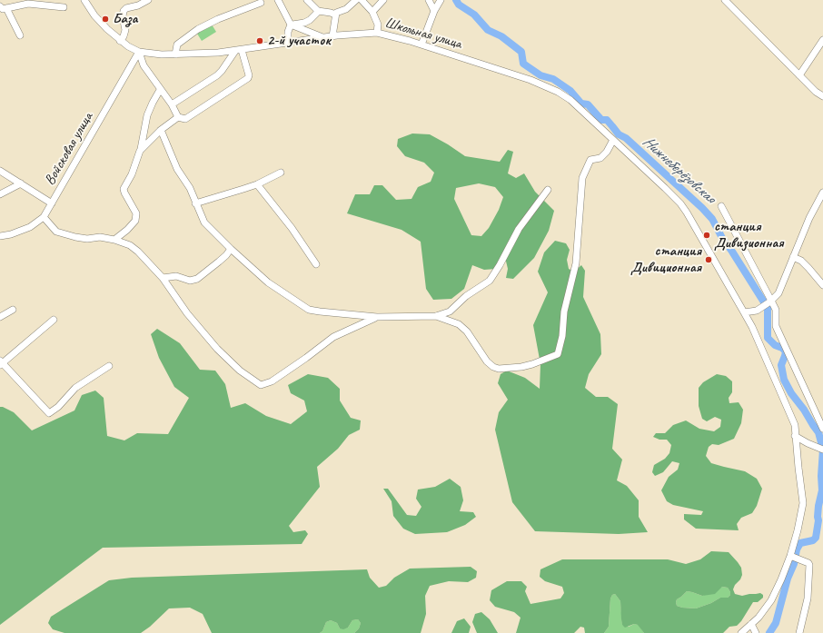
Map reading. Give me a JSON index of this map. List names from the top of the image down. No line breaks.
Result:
{"streets":{"street":["Школьная улица","Войсковая улица"]},"crossings":[["Школьная улица","Войсковая улица"]],"water":["Нижнеберёзовская"],"places":["База","2-й участок","станция Дивизионная","станция Дивиционная"]}
